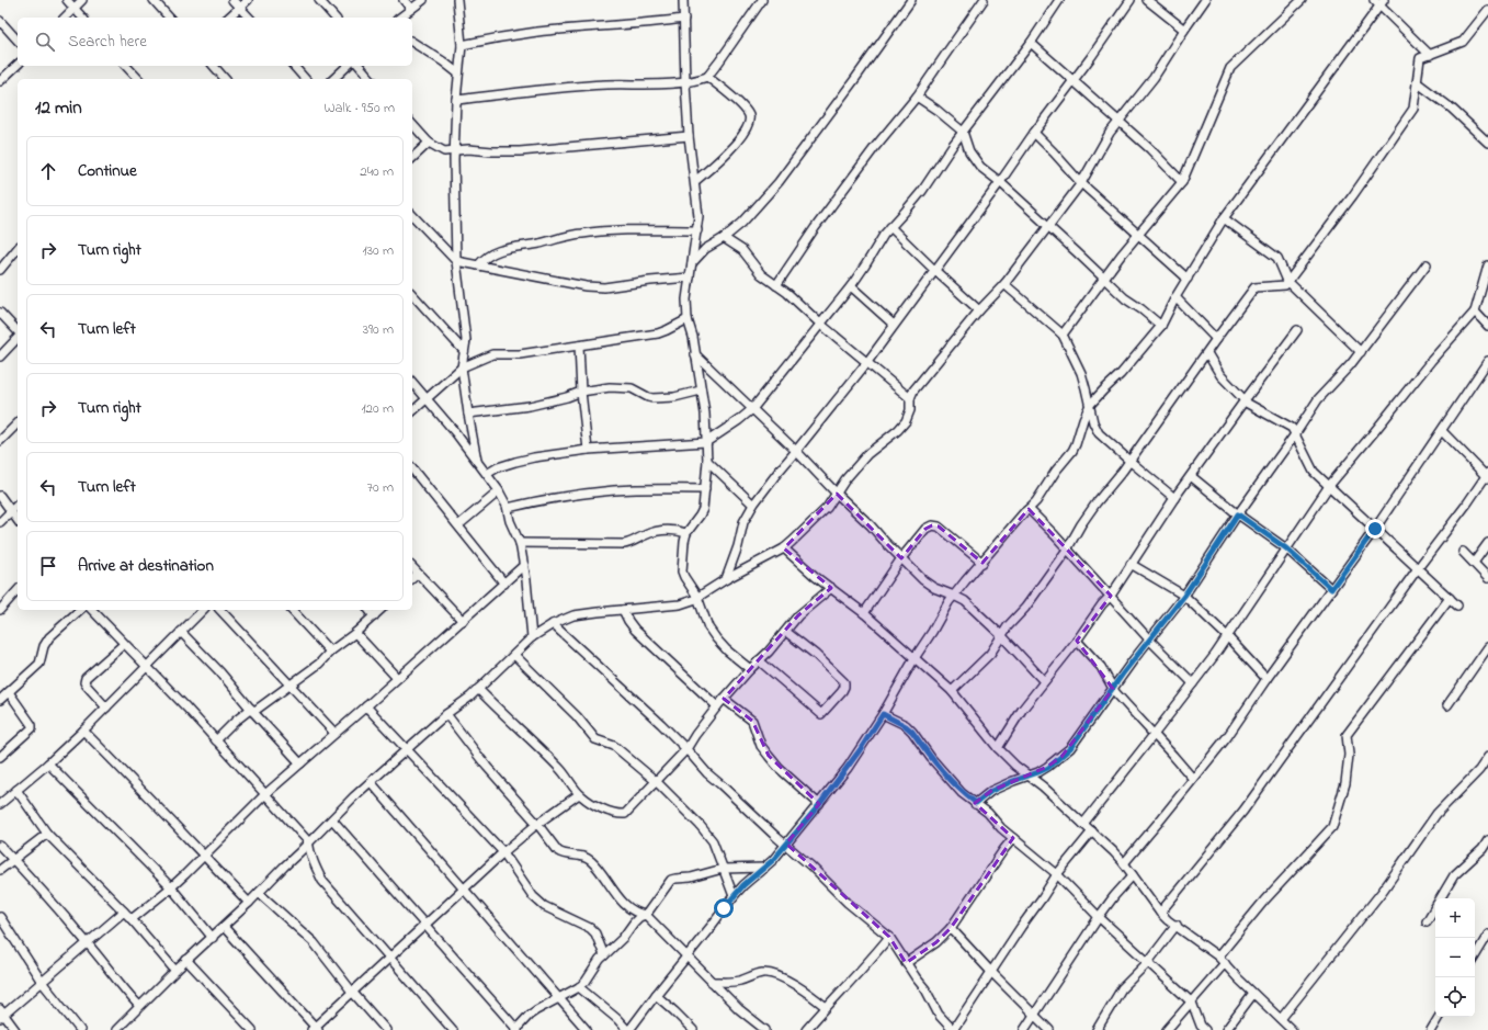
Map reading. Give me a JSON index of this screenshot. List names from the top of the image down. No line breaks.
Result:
{"page":{"search":"Search here","heading":["12 min","Walk · 950 m"],"list":[["Continue","240 m"],["Turn right","130 m"],["Turn left","390 m"],["Turn right","120 m"],["Turn left","70 m"],"Arrive at destination"],"map_buttons":["+","−"]}}
